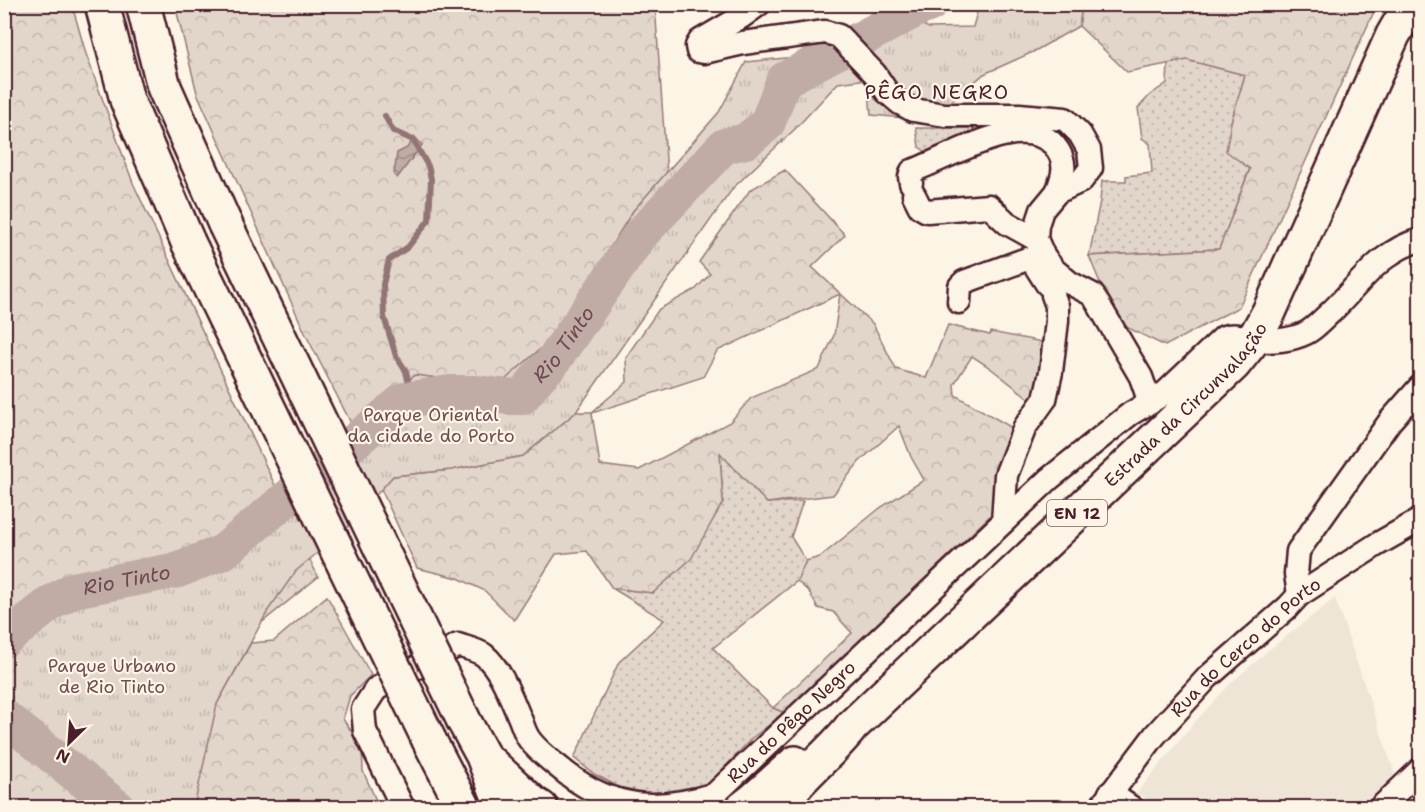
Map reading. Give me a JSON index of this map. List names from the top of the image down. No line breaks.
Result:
{"streets":{"main road":["Estrada da Circunvalação","EN 12"],"street":["Rua do Cerco do Porto","Rua do Pêgo Negro"]},"crossings":[["Estrada da Circunvalação","Rua do Pêgo Negro"]],"districts":["PÊGO NEGRO"],"water":["Rio Tinto"],"parks":["Parque Oriental da cidade do Porto","Parque Urbano de Rio Tinto"],"north":"bottom left"}
